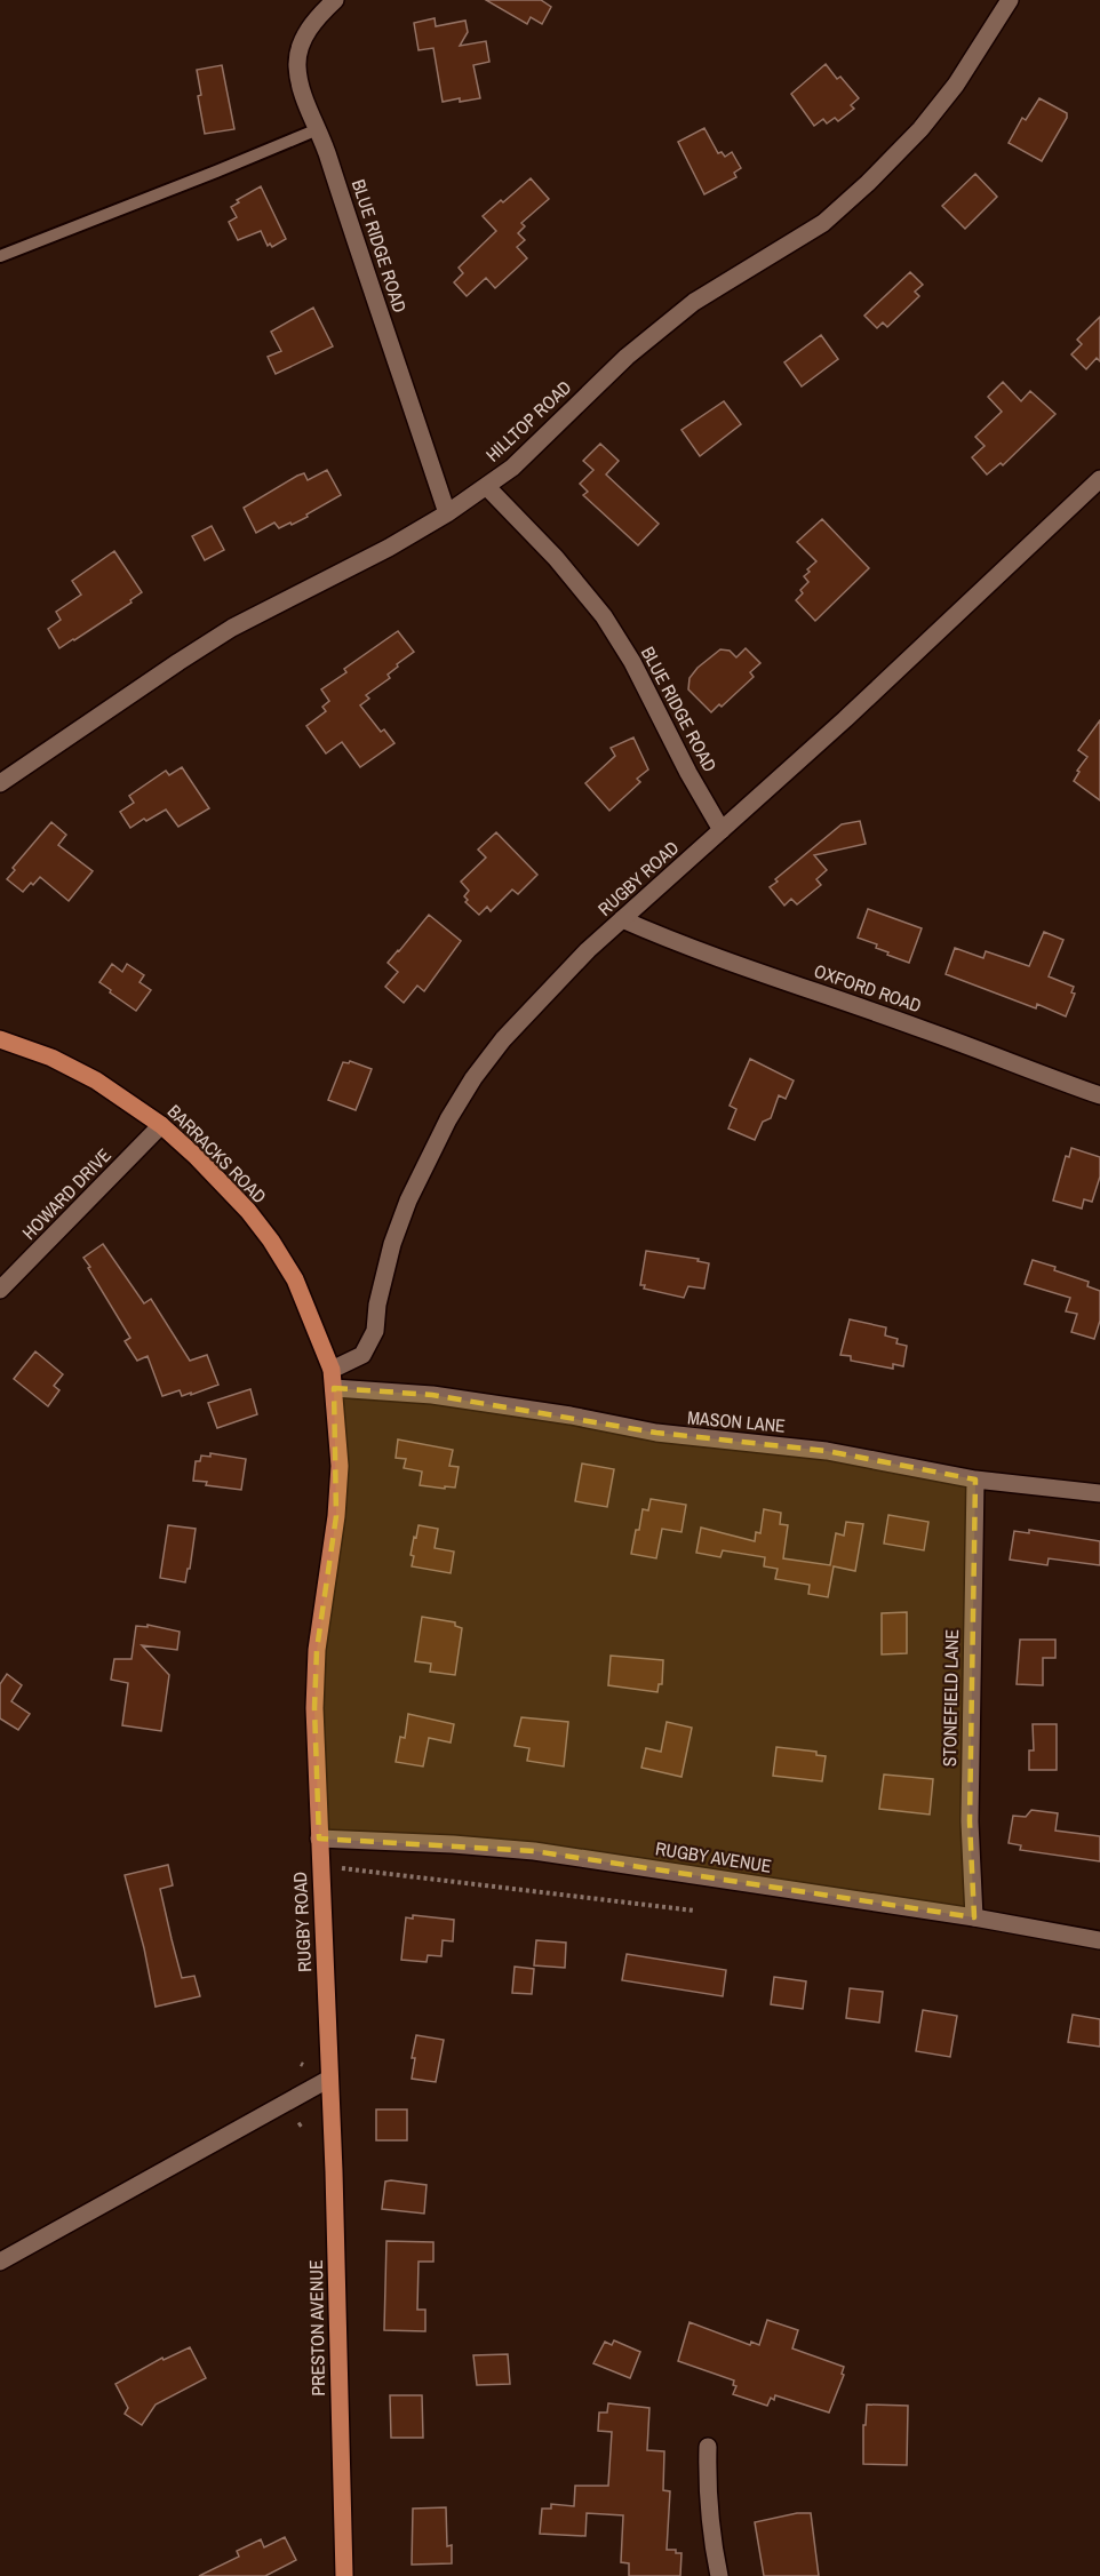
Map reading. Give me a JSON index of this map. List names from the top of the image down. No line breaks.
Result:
{"streets":{"main road":["RUGBY ROAD","BARRACKS ROAD","PRESTON AVENUE"],"street":["BLUE RIDGE ROAD","HILLTOP ROAD","OXFORD ROAD","HOWARD DRIVE","MASON LANE","STONEFIELD LANE","RUGBY AVENUE"]},"crossings":[["BLUE RIDGE ROAD","HILLTOP ROAD"],["BLUE RIDGE ROAD","RUGBY ROAD"],["RUGBY ROAD","OXFORD ROAD"],["RUGBY ROAD","BARRACKS ROAD"],["RUGBY ROAD","MASON LANE"],["RUGBY ROAD","RUGBY AVENUE"],["RUGBY ROAD","PRESTON AVENUE"],["BARRACKS ROAD","HOWARD DRIVE"],["MASON LANE","STONEFIELD LANE"],["STONEFIELD LANE","RUGBY AVENUE"]]}
